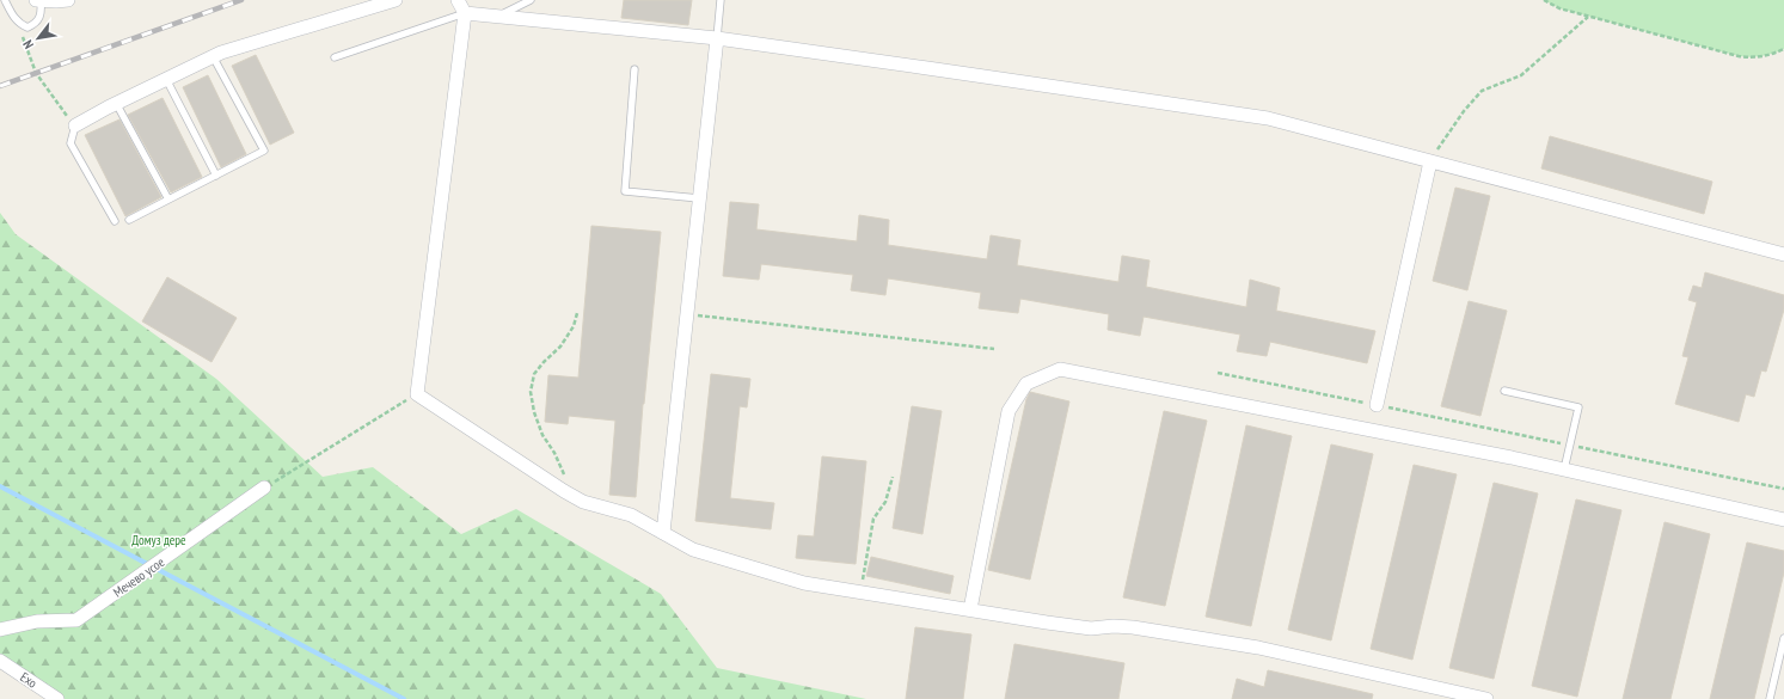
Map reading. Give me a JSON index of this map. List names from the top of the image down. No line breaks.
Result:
{"streets":{"street":["Мечево усое","Ехо"]},"parks":["Домуз дере"],"north":"bottom left"}
